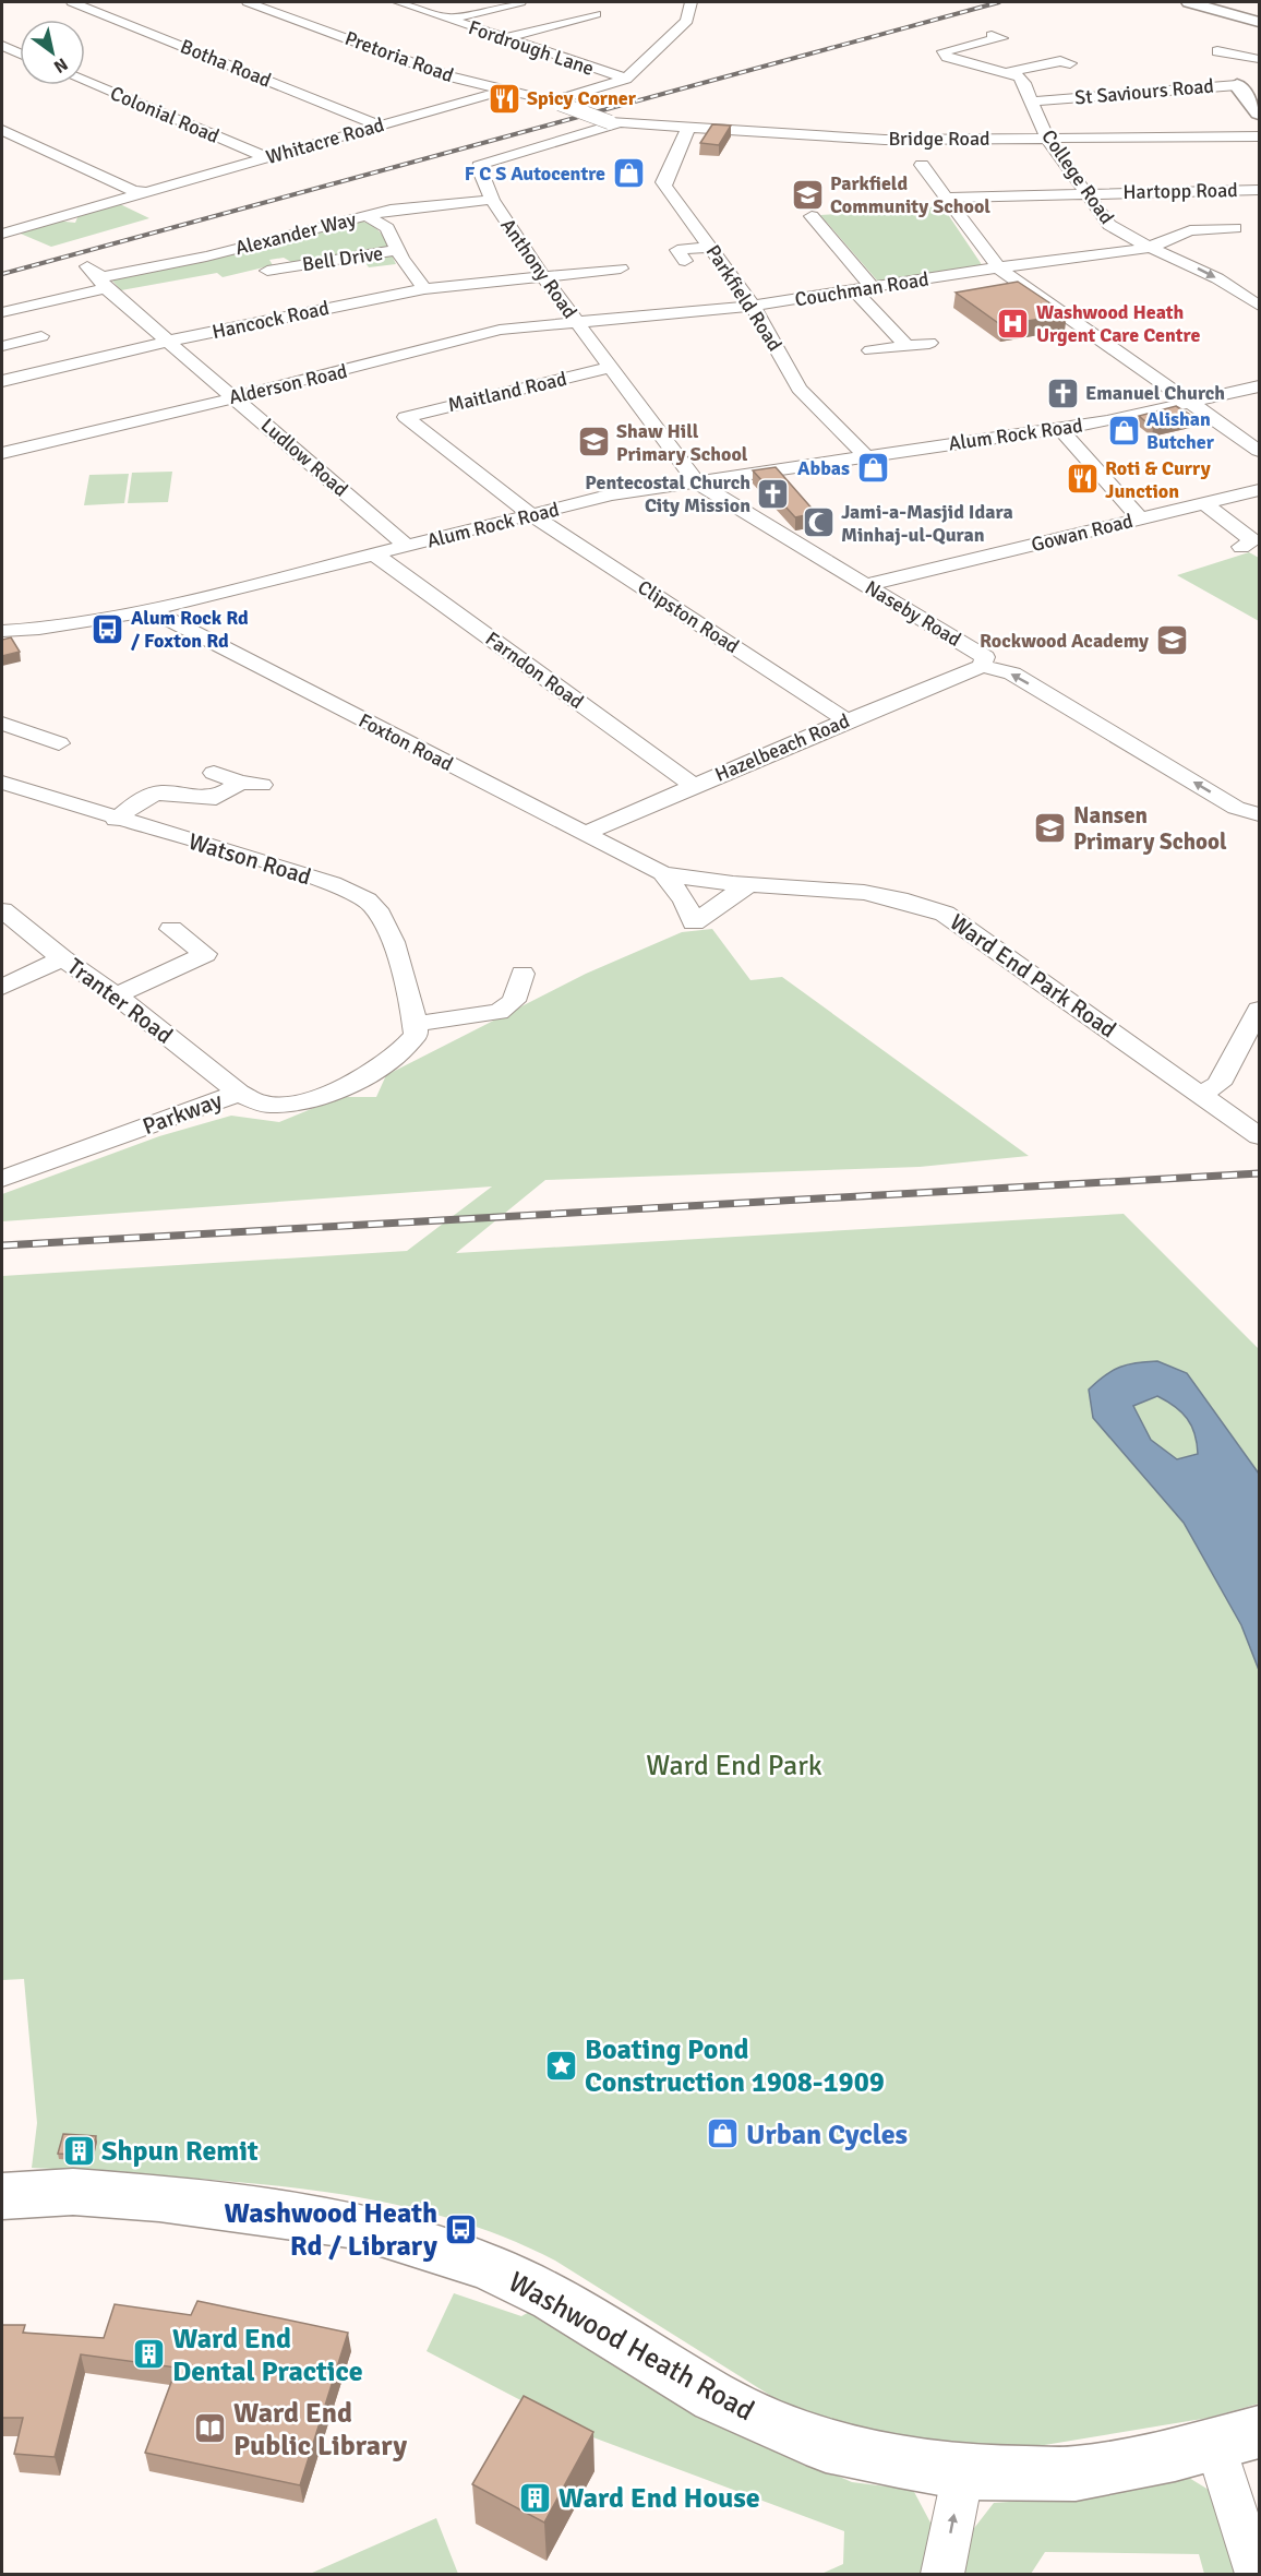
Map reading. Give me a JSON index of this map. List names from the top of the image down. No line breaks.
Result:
{"streets":{"main road":["Washwood Heath Road"],"street":["Fordrough Lane","Pretoria Road","Botha Road","St Saviours Road","Colonial Road","Bridge Road","Whitacre Road","College Road","Hartopp Road","Alexander Way","Bell Drive","Anthony Road","Couchman Road","Parkfield Road","Hancock Road","Alderson Road","Maitland Road","Alum Rock Road","Ludlow Road","Gowan Road","Naseby Road","Clipston Road","Farndon Road","Foxton Road","Hazelbeach Road","Watson Road","Ward End Park Road","Tranter Road","Parkway"]},"crossings":[["Pretoria Road","Bridge Road"],["Pretoria Road","Whitacre Road"],["Botha Road","Whitacre Road"],["St Saviours Road","College Road"],["Colonial Road","Whitacre Road"],["Bridge Road","College Road"],["Bridge Road","Anthony Road"],["Bridge Road","Parkfield Road"],["College Road","Hartopp Road"],["College Road","Couchman Road"],["Alexander Way","Anthony Road"],["Alexander Way","Ludlow Road"],["Anthony Road","Couchman Road"],["Anthony Road","Hancock Road"],["Anthony Road","Alderson Road"],["Anthony Road","Maitland Road"],["Anthony Road","Alum Rock Road"],["Anthony Road","Naseby Road"],["Couchman Road","Parkfield Road"],["Couchman Road","Alderson Road"],["Parkfield Road","Alum Rock Road"],["Hancock Road","Ludlow Road"],["Alderson Road","Ludlow Road"],["Maitland Road","Clipston Road"],["Alum Rock Road","Ludlow Road"],["Alum Rock Road","Naseby Road"],["Alum Rock Road","Clipston Road"],["Alum Rock Road","Farndon Road"],["Alum Rock Road","Foxton Road"],["Gowan Road","Naseby Road"],["Naseby Road","Hazelbeach Road"],["Clipston Road","Hazelbeach Road"],["Farndon Road","Hazelbeach Road"],["Foxton Road","Hazelbeach Road"],["Foxton Road","Ward End Park Road"],["Watson Road","Parkway"],["Tranter Road","Parkway"]],"parks":["Ward End Park"],"places":{"restaurant":["Spicy Corner","Roti & Curry Junction"],"shop":["F C S Autocentre","Alishan Butcher","Abbas","Urban Cycles"],"school or university":["Parkfield Community School","Shaw Hill Primary School","Rockwood Academy","Nansen Primary School"],"hospital":["Washwood Heath Urgent Care Centre"],"church":["Emanuel Church","Pentecostal Church City Mission"],"mosque":["Jami-a-Masjid Idara Minhaj-ul-Quran"],"bus stop":["Alum Rock Rd / Foxton Rd","Washwood Heath Rd / Library"],"place":["Boating Pond Construction 1908-1909"],"building":["Shpun Remit","Ward End Dental Practice","Ward End House"],"library":["Ward End Public Library"]},"north":"bottom right"}
